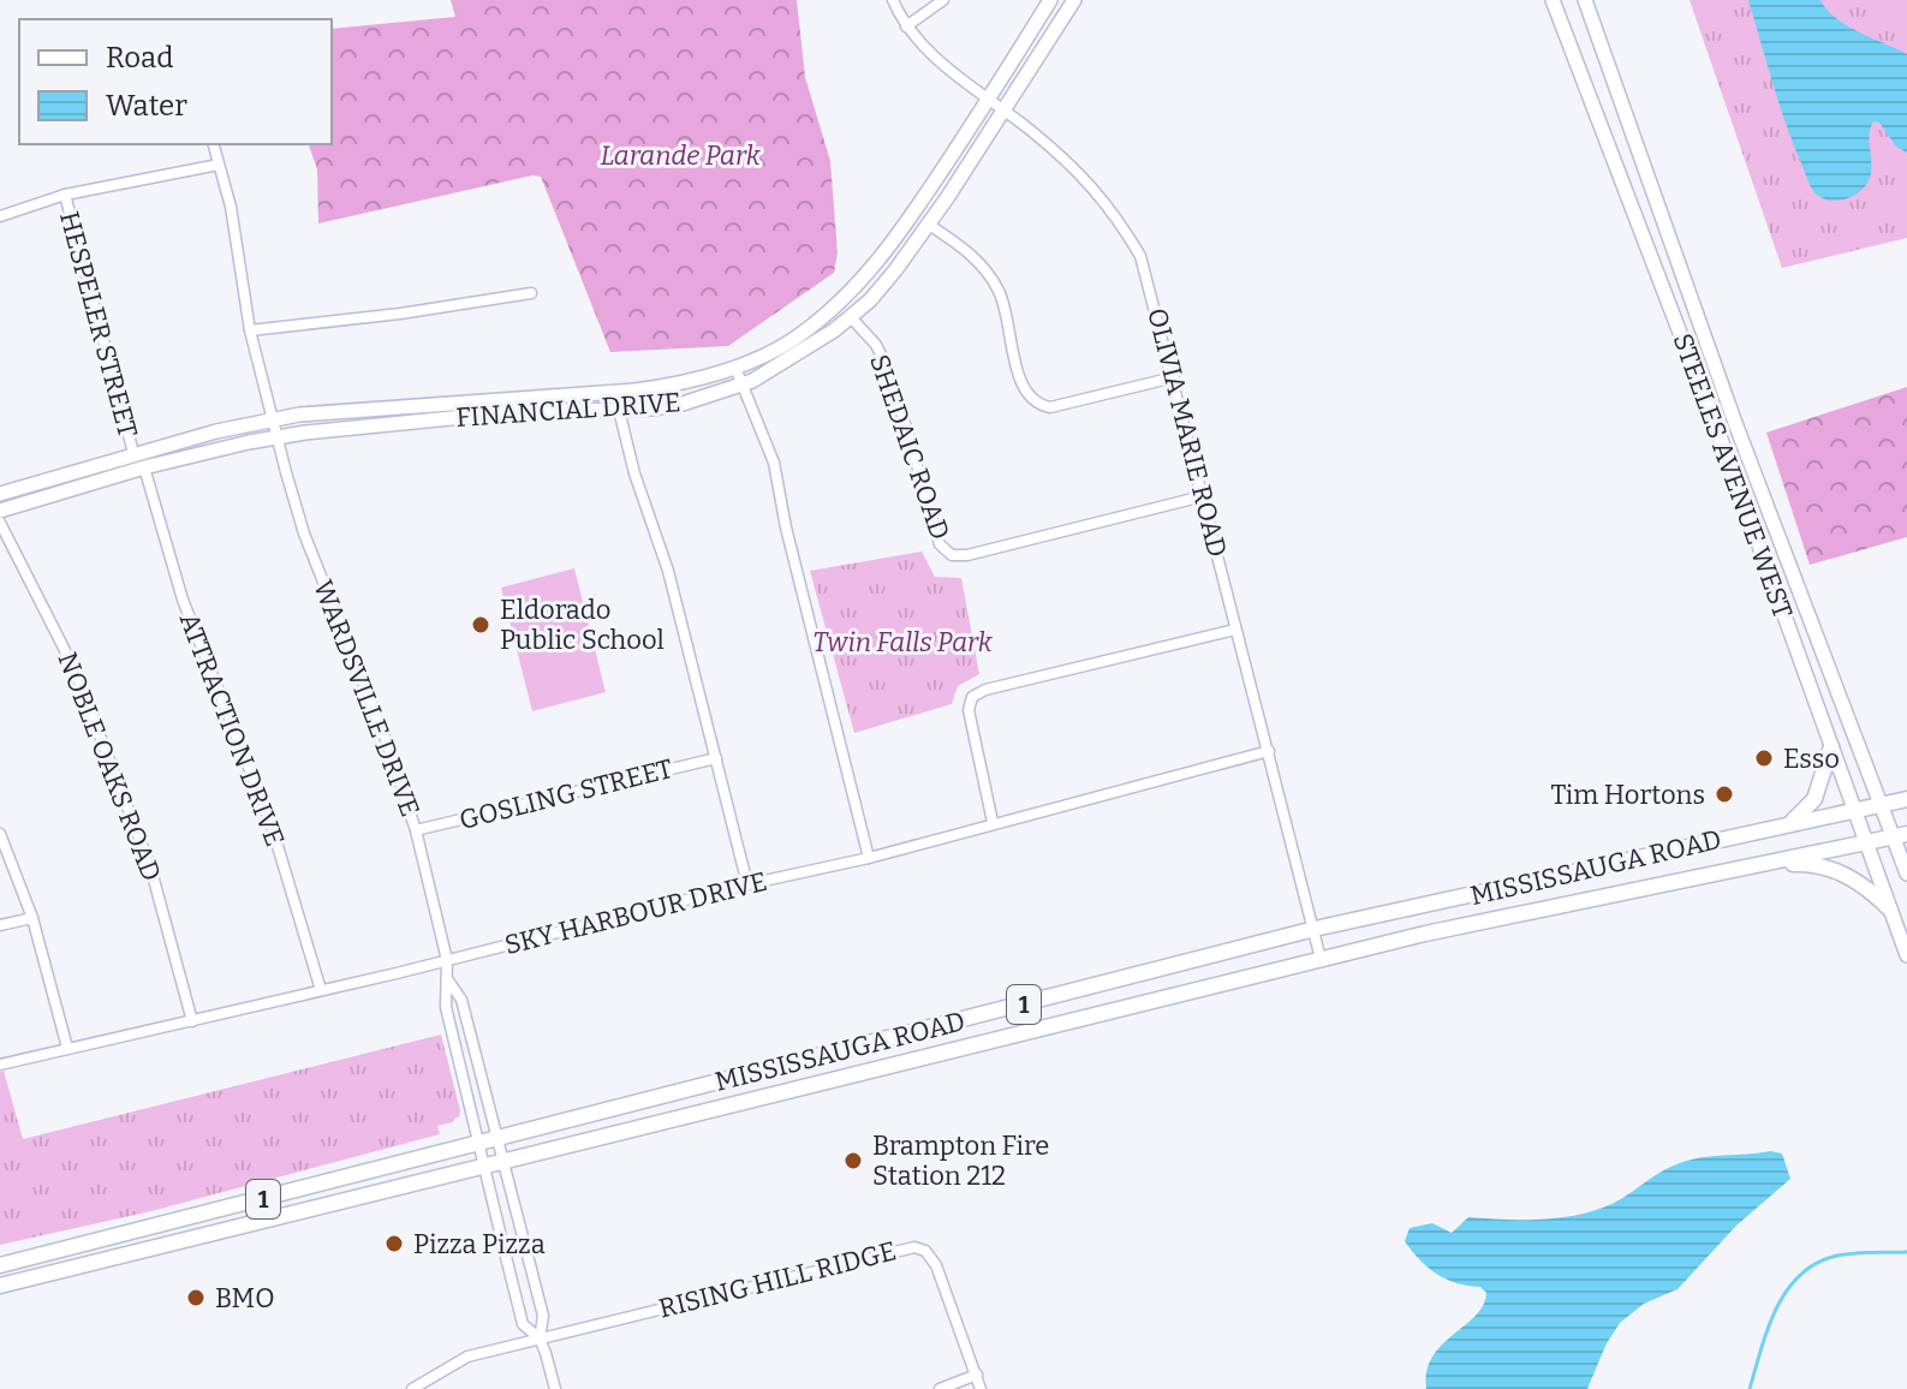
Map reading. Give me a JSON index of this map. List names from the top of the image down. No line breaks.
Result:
{"streets":{"main road":["MISSISSAUGA ROAD","1"],"street":["HESPELER STREET","FINANCIAL DRIVE","OLIVIA MARIE ROAD","SHEDAIC ROAD","STEELES AVENUE WEST","WARDSVILLE DRIVE","ATTRACTION DRIVE","NOBLE OAKS ROAD","GOSLING STREET","SKY HARBOUR DRIVE","RISING HILL RIDGE"]},"crossings":[["HESPELER STREET","FINANCIAL DRIVE"],["FINANCIAL DRIVE","OLIVIA MARIE ROAD"],["FINANCIAL DRIVE","SHEDAIC ROAD"],["FINANCIAL DRIVE","WARDSVILLE DRIVE"],["FINANCIAL DRIVE","ATTRACTION DRIVE"],["OLIVIA MARIE ROAD","SHEDAIC ROAD"],["OLIVIA MARIE ROAD","MISSISSAUGA ROAD"],["OLIVIA MARIE ROAD","SKY HARBOUR DRIVE"],["STEELES AVENUE WEST","MISSISSAUGA ROAD"],["WARDSVILLE DRIVE","GOSLING STREET"],["WARDSVILLE DRIVE","MISSISSAUGA ROAD"],["WARDSVILLE DRIVE","SKY HARBOUR DRIVE"],["WARDSVILLE DRIVE","RISING HILL RIDGE"],["ATTRACTION DRIVE","SKY HARBOUR DRIVE"],["NOBLE OAKS ROAD","SKY HARBOUR DRIVE"]],"parks":["Larande Park","Twin Falls Park"],"places":["Eldorado Public School","Esso","Tim Hortons","Brampton Fire Station 212","Pizza Pizza","BMO"],"legend":["Road","Water"]}
